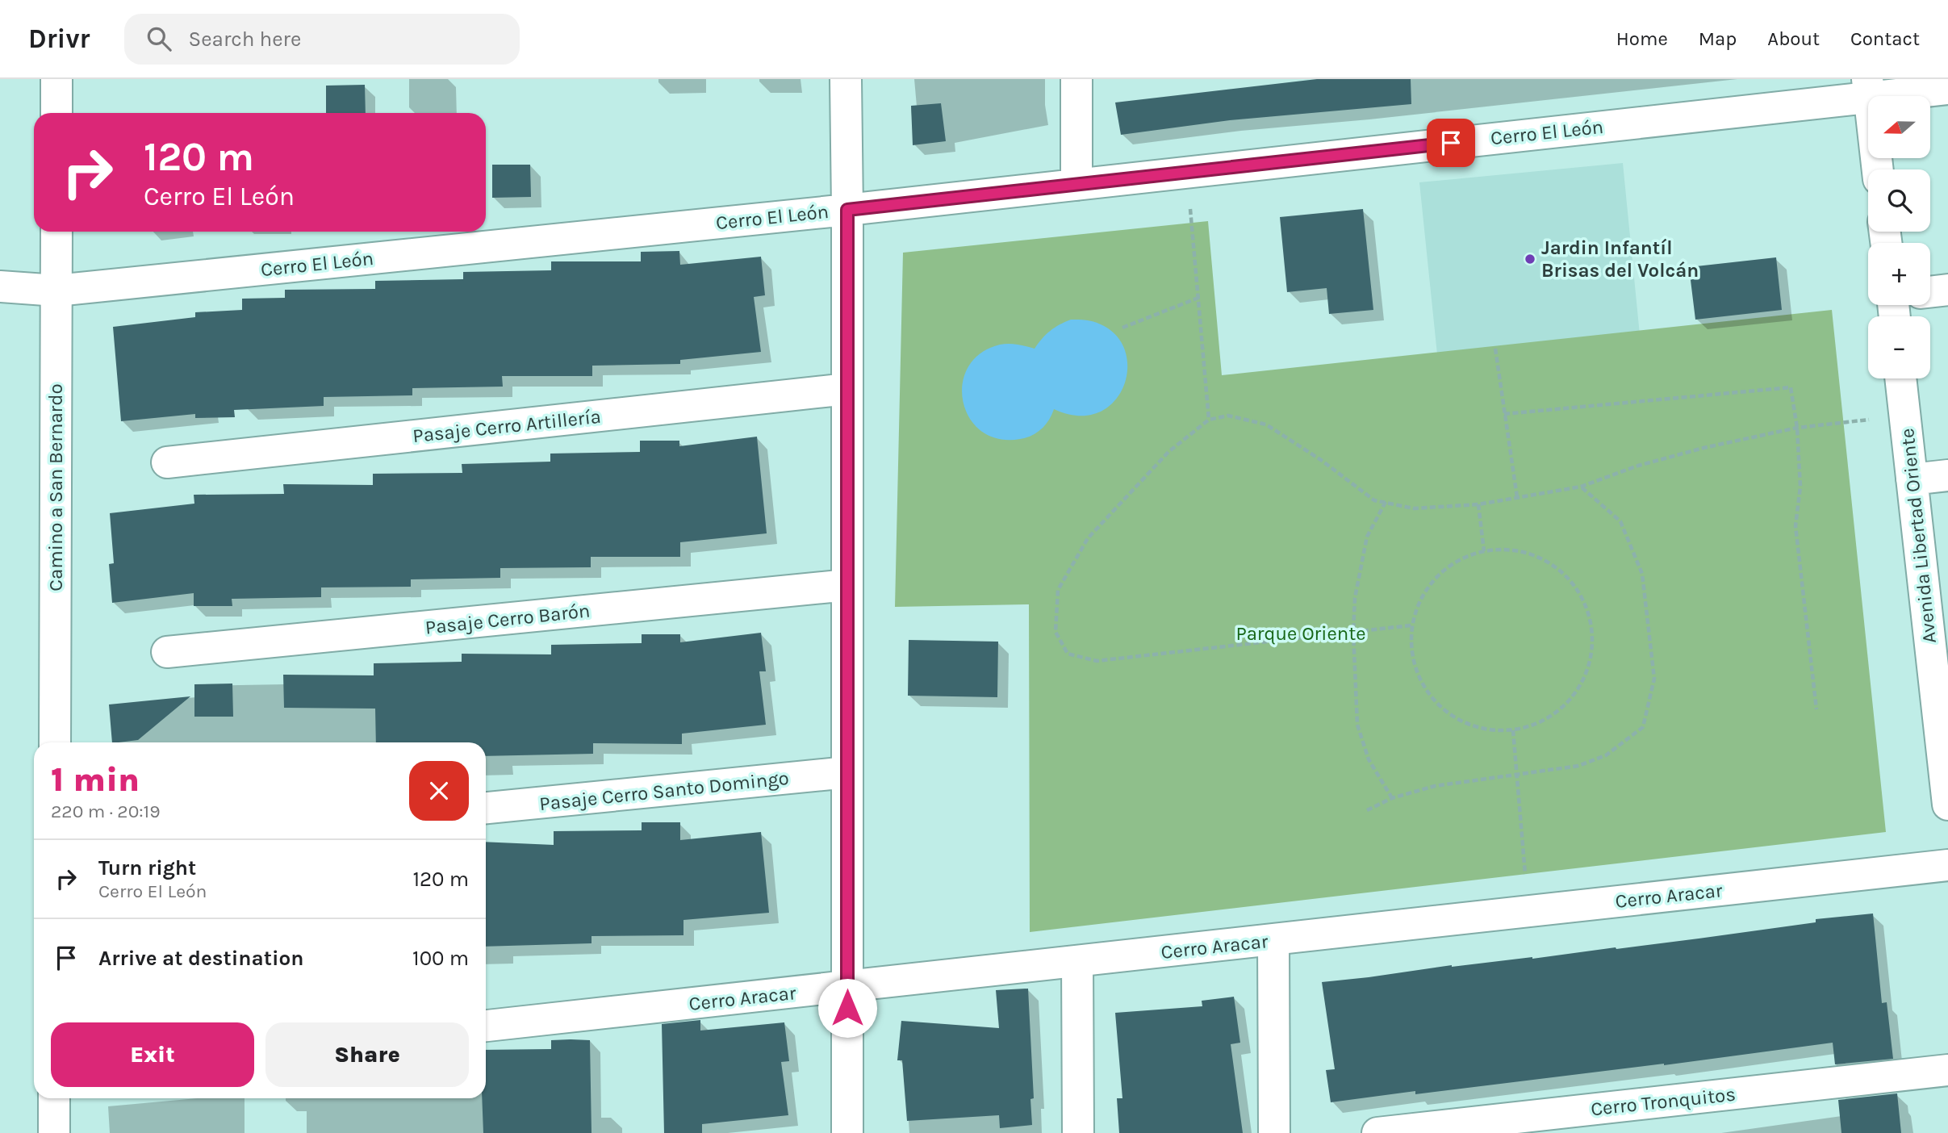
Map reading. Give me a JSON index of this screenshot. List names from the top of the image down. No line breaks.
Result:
{"streets":{"street":["Cerro El León","Pasaje Cerro Artillería","Camino a San Bernardo","Avenida Libertad Oriente","Pasaje Cerro Barón","Pasaje Cerro Santo Domingo","Cerro Aracar","Cerro Tronquitos"]},"crossings":[["Cerro El León","Camino a San Bernardo"]],"parks":["Parque Oriente"],"places":["Jardin Infantíl Brisas del Volcán"],"north":"left","page":{"header":"Drivr","search":"Search here","nav":["Home","Map","About","Contact"],"map_buttons":["+","−"],"turn":["120 m","Cerro El León"],"heading":["1 min","220 m · 20:19"],"list":[{"name":"Turn right","note":"Cerro El León","value":"120 m"},{"name":"Arrive at destination","value":"100 m"}],"buttons":["Exit","Share"]}}
